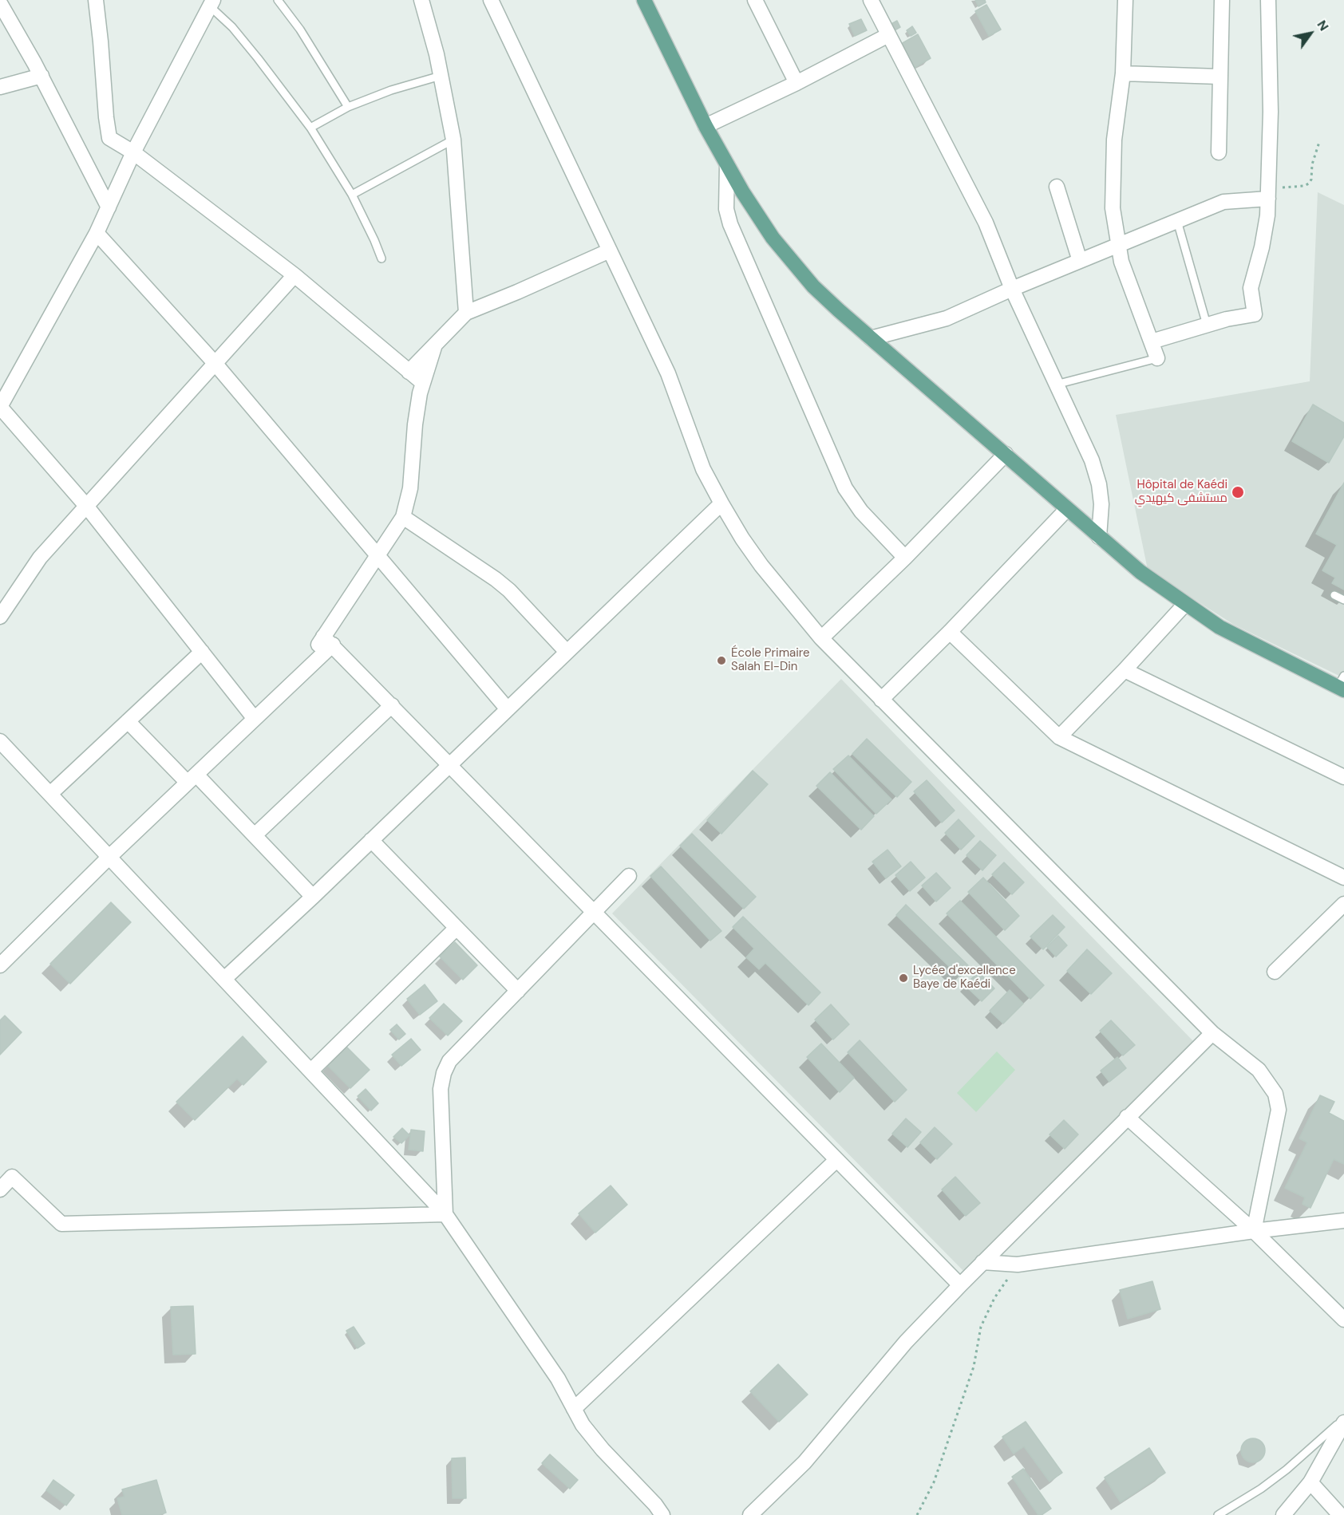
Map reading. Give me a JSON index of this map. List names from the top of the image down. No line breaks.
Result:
{"places":["Hôpital de Kaédi مستشفى كيهيدي","École Primaire Salah El-Din","Lycée d'excellence Baye de Kaédi"],"north":"top right"}
